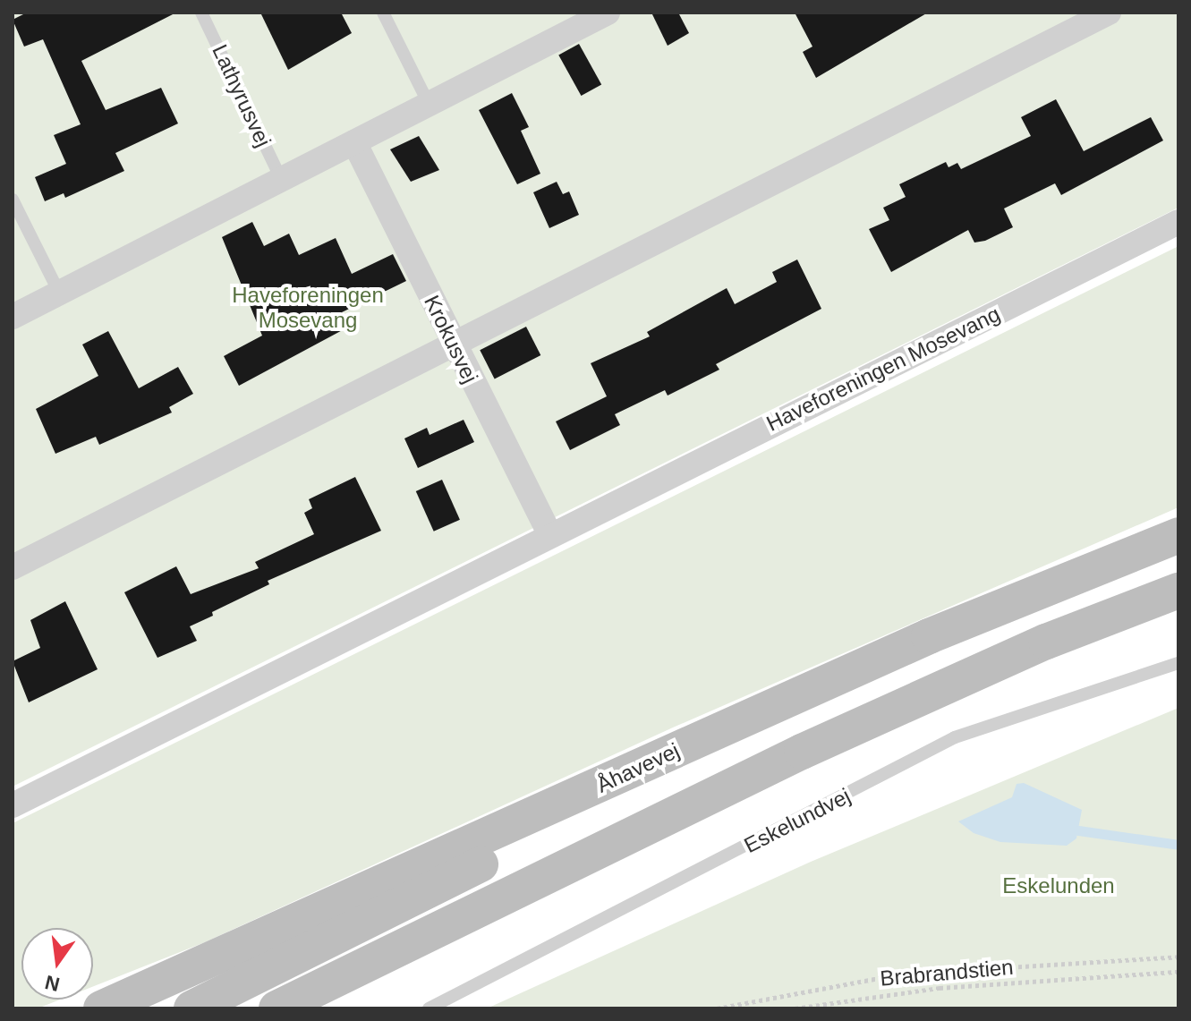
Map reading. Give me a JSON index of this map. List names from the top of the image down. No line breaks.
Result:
{"streets":{"main road":["Åhavevej"],"street":["Krokusvej","Haveforeningen Mosevang"],"lane":["Lathyrusvej","Eskelundvej"],"path":["Brabrandstien"]},"crossings":[["Krokusvej","Haveforeningen Mosevang"]],"parks":["Haveforeningen Mosevang","Eskelunden"],"north":"bottom"}
